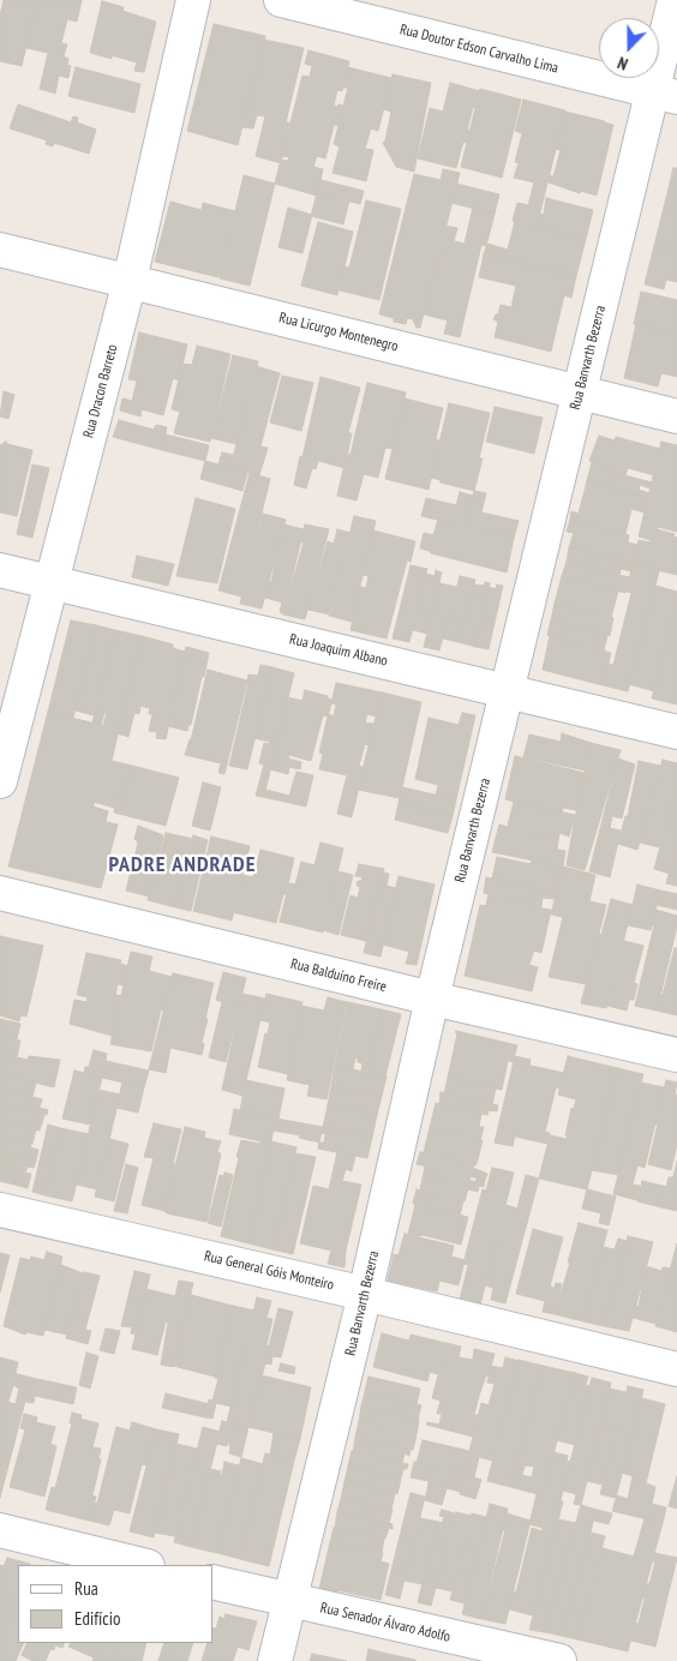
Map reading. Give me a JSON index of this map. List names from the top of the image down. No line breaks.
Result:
{"streets":{"street":["Rua Doutor Edson Carvalho Lima","Rua Licurgo Montenegro","Rua Banvarth Bezerra","Rua Dracon Barreto","Rua Joaquim Albano","Rua Balduíno Freire","Rua General Góis Monteiro","Rua Senador Álvaro Adolfo"]},"crossings":[["Rua Doutor Edson Carvalho Lima","Rua Banvarth Bezerra"],["Rua Licurgo Montenegro","Rua Banvarth Bezerra"],["Rua Licurgo Montenegro","Rua Dracon Barreto"],["Rua Banvarth Bezerra","Rua Joaquim Albano"],["Rua Banvarth Bezerra","Rua Balduíno Freire"],["Rua Banvarth Bezerra","Rua General Góis Monteiro"],["Rua Banvarth Bezerra","Rua Senador Álvaro Adolfo"],["Rua Dracon Barreto","Rua Joaquim Albano"]],"districts":["PADRE ANDRADE"],"legend":["Rua","Edifício"],"north":"bottom"}
